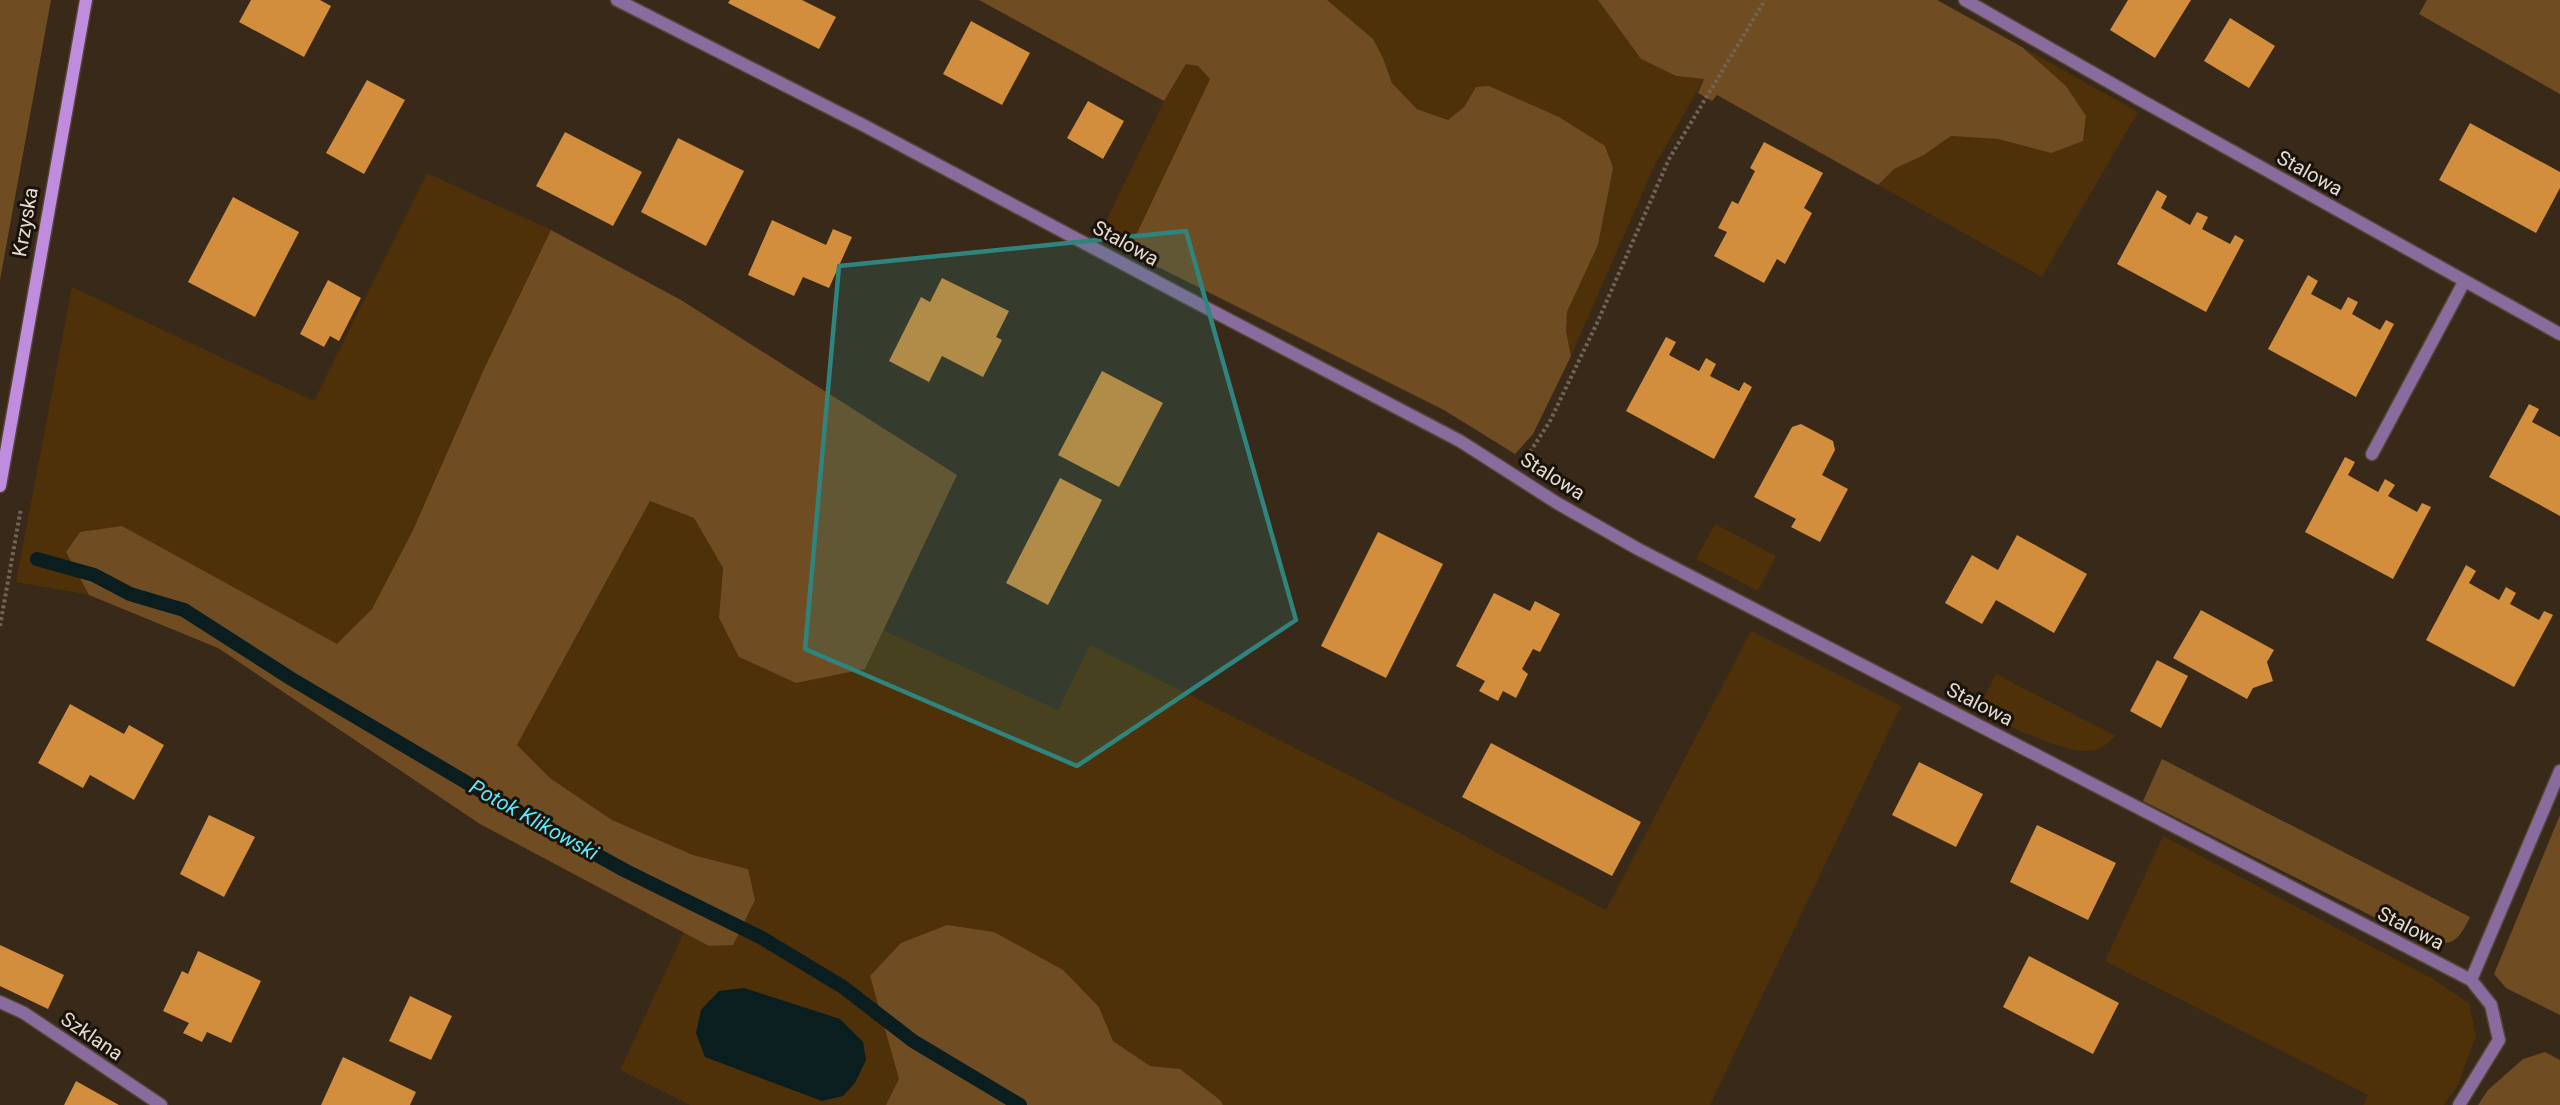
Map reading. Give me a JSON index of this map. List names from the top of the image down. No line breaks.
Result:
{"streets":{"street":["Stalowa","Krzyska","Szklana"]},"water":["Potok Klikowski"]}
